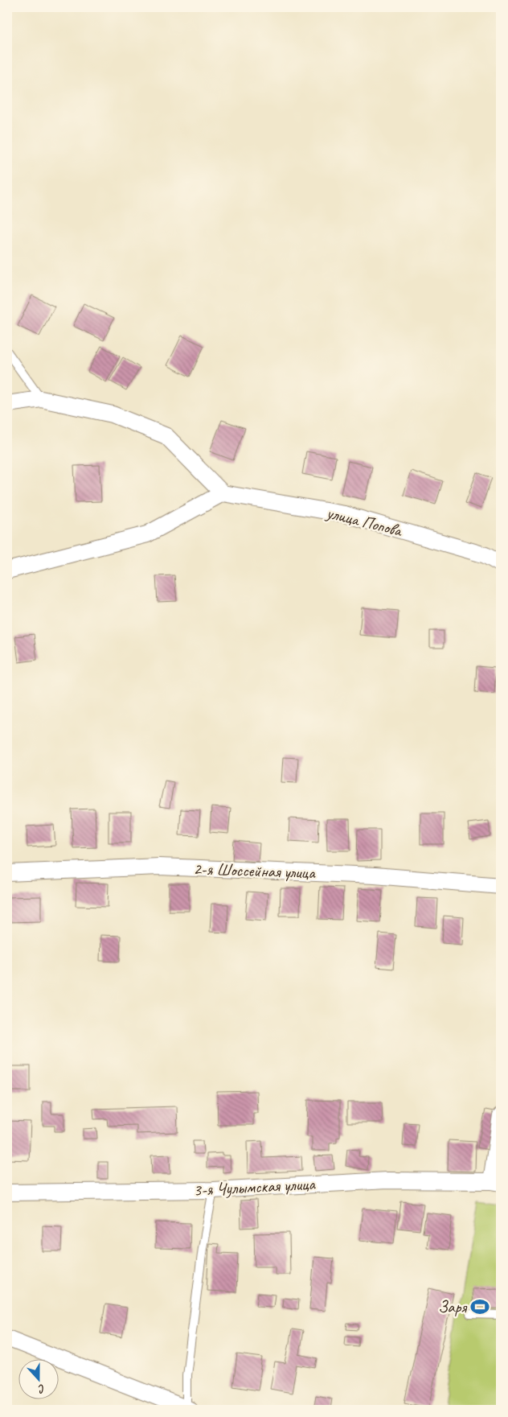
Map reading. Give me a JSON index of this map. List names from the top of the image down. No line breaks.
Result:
{"streets":{"street":["улица Попова","2-я Шоссейная улица","3-я Чулымская улица"]},"places":{"sports":["Заря"]},"north":"bottom"}
